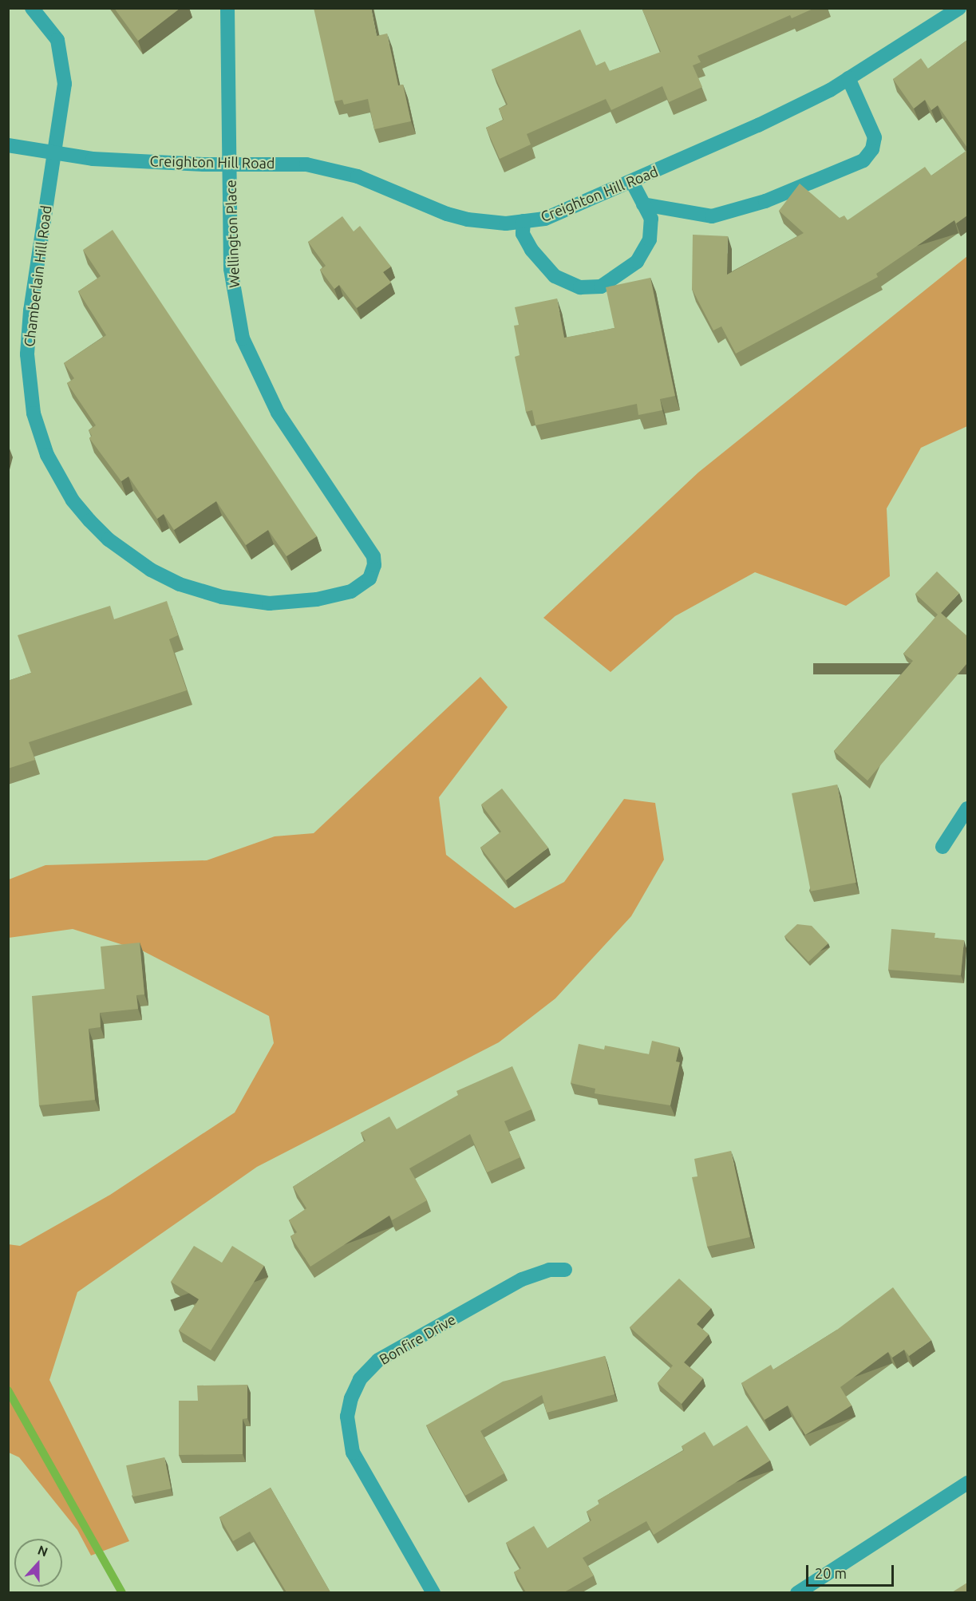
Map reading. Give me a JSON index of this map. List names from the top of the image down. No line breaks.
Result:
{"streets":{"street":["Creighton Hill Road","Wellington Place","Chamberlain Hill Road","Bonfire Drive"]},"crossings":[["Creighton Hill Road","Wellington Place"],["Creighton Hill Road","Chamberlain Hill Road"],["Wellington Place","Chamberlain Hill Road"]],"scale_bar":"20 m","north":"top"}
